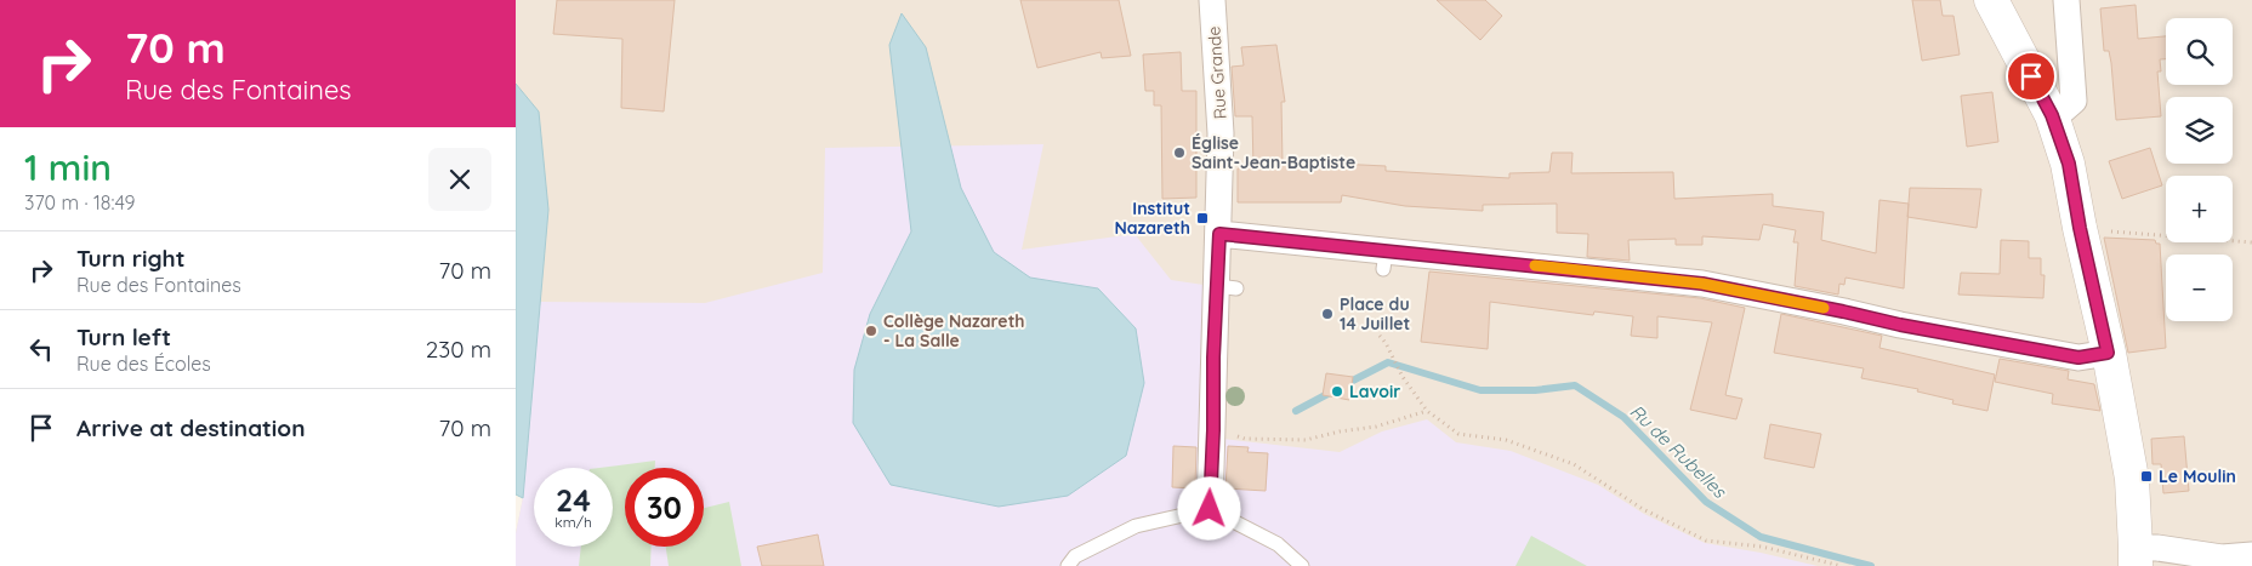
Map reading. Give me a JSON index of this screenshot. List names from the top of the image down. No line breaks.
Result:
{"streets":{"street":["Rue Grande"]},"water":["Ru de Rubelles"],"places":{"other":["Église Saint-Jean-Baptiste","Place du 14 Juillet","Collège Nazareth - La Salle","Lavoir"],"transit":["Institut Nazareth","Le Moulin"]},"page":{"turn":["70 m","Rue des Fontaines"],"map_buttons":["+","−"],"heading":["1 min","370 m · 18:49"],"list":[{"name":"Turn right","note":"Rue des Fontaines","value":"70 m"},{"name":"Turn left","note":"Rue des Écoles","value":"230 m"},{"name":"Arrive at destination","value":"70 m"}],"speed":"24 km/h","limit":"30"}}
